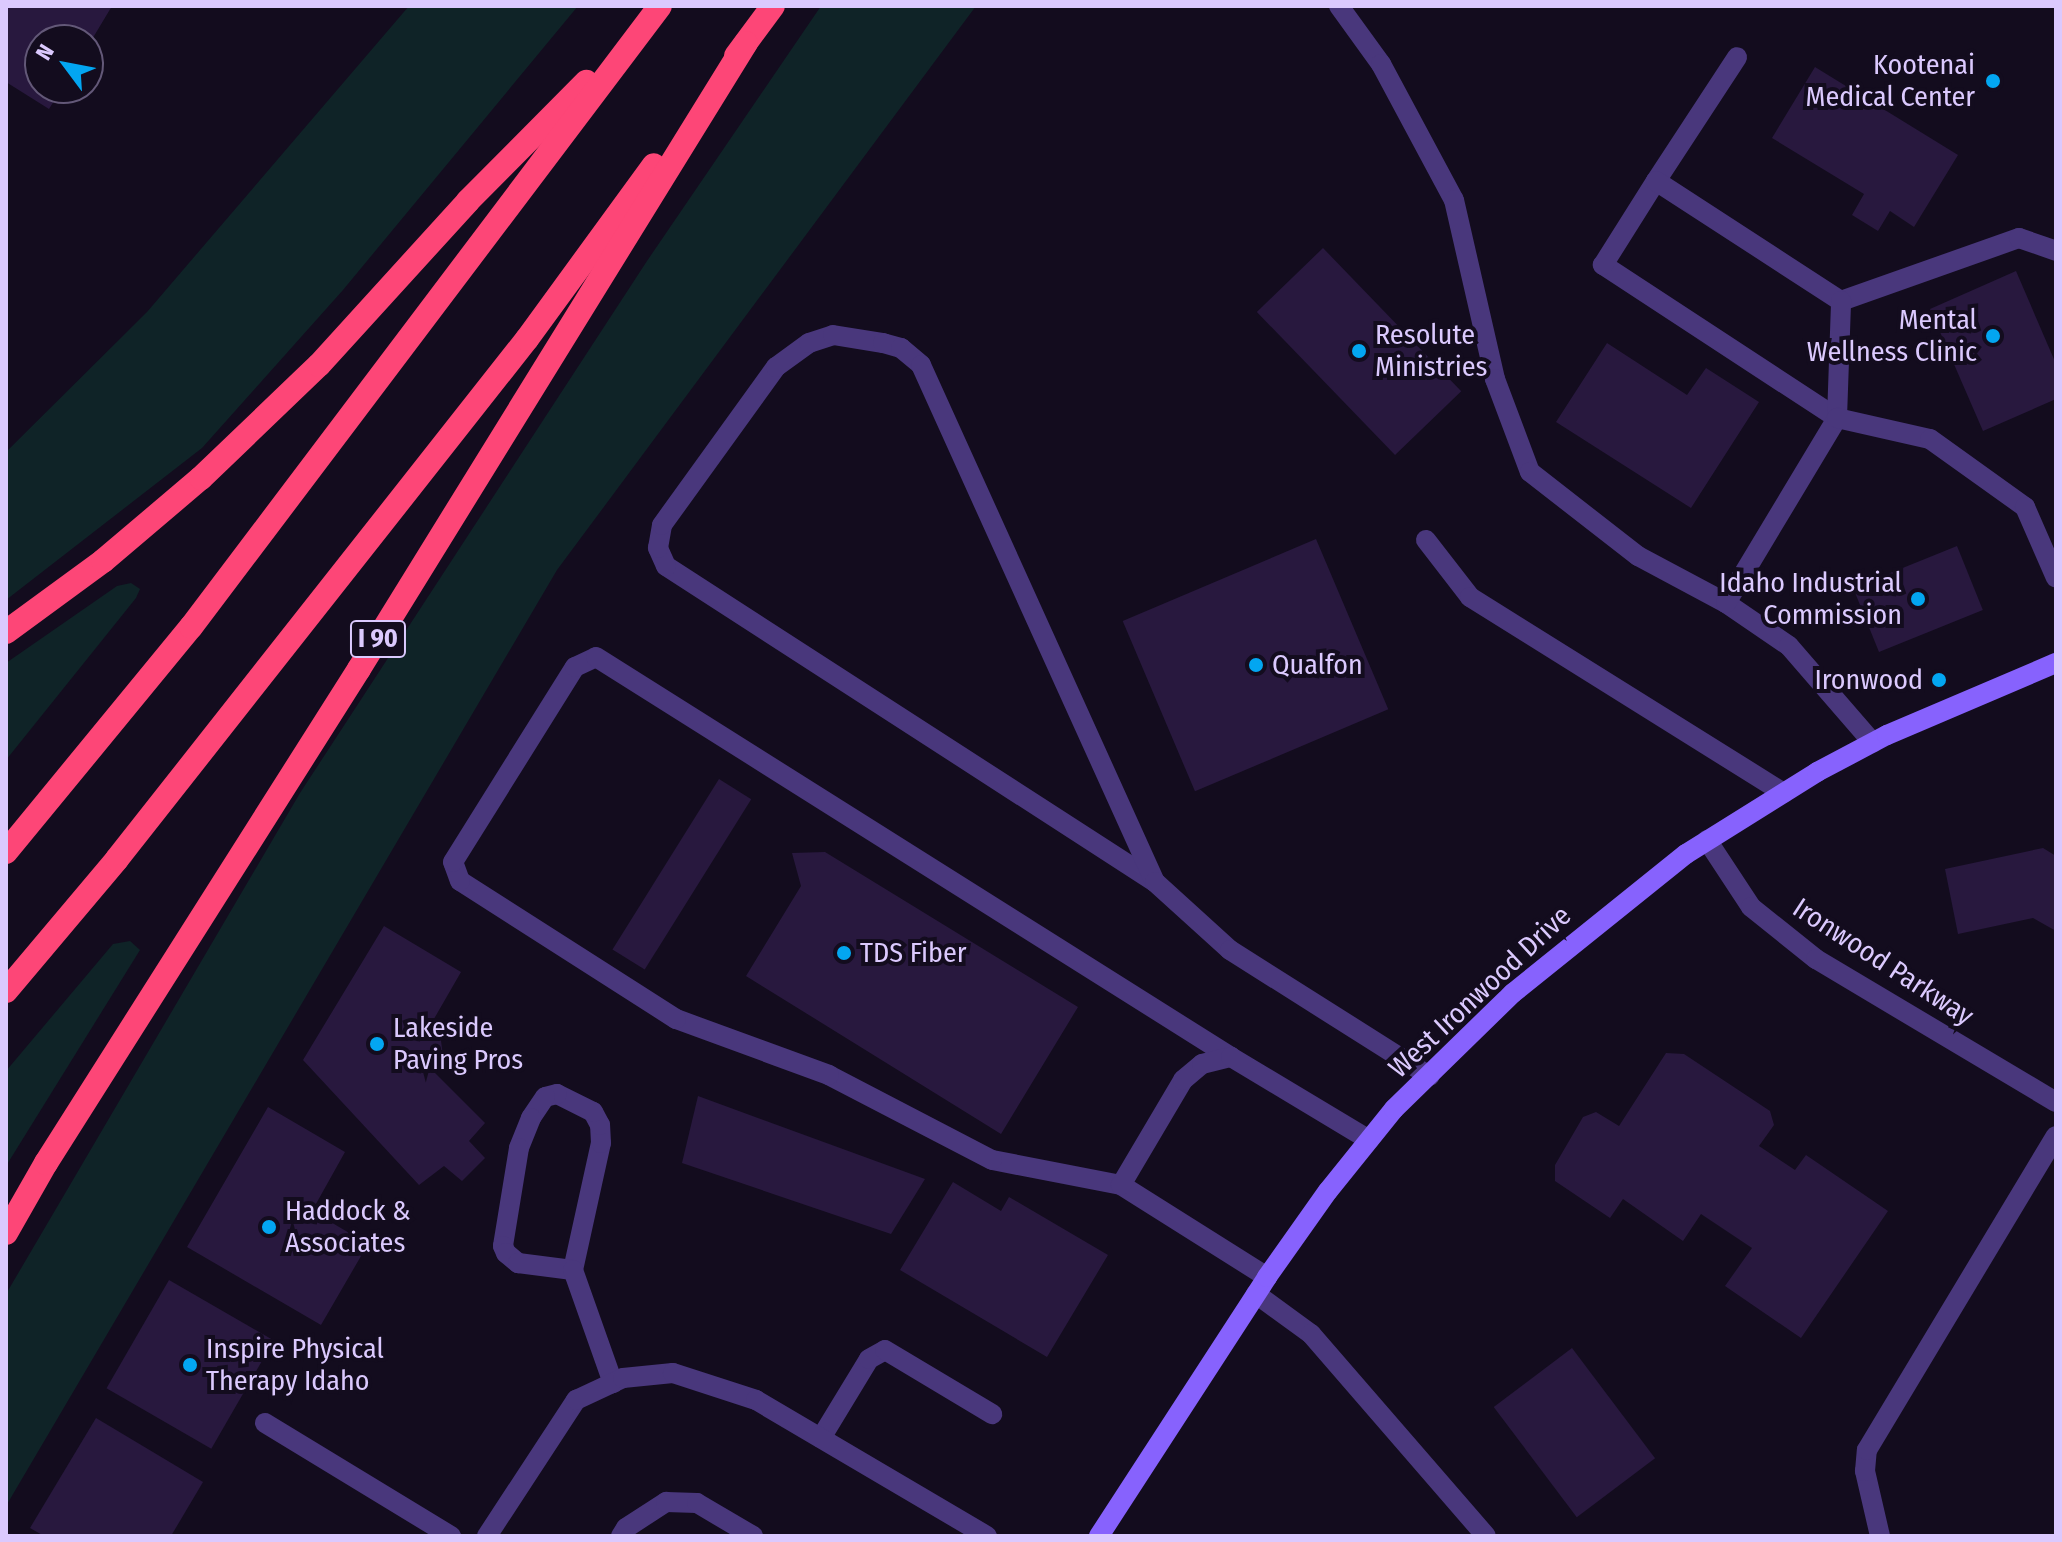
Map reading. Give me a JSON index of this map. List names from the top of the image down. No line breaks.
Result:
{"streets":{"highway":["I 90"],"street":["Ironwood Parkway","West Ironwood Drive"]},"crossings":[["Ironwood Parkway","West Ironwood Drive"]],"places":["Kootenai Medical Center","Mental Wellness Clinic","Resolute Ministries","Idaho Industrial Commission","Qualfon","Ironwood","TDS Fiber","Lakeside Paving Pros","Haddock & Associates","Inspire Physical Therapy Idaho"],"north":"top left"}
